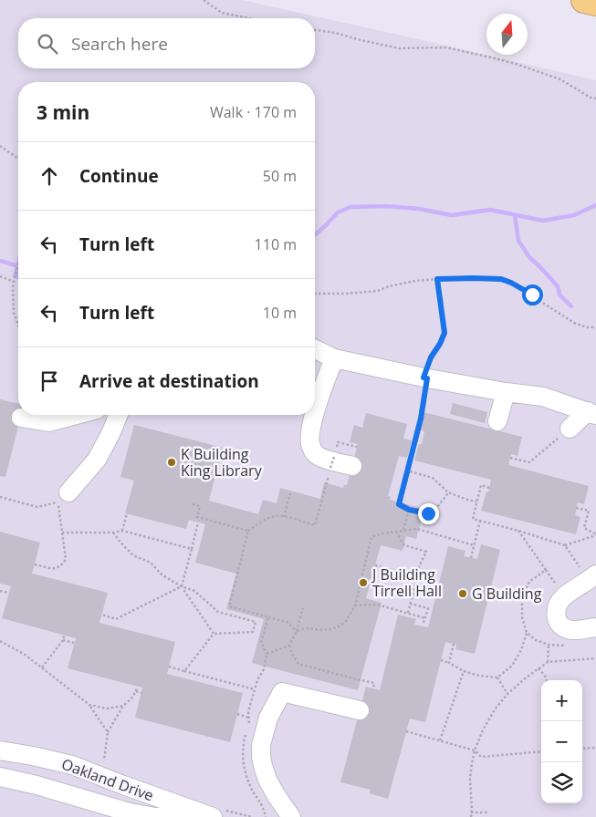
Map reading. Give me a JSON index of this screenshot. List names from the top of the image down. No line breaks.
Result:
{"streets":{"street":["Oakland Drive"]},"places":["K Building King Library","J Building Tirrell Hall","G Building"],"north":"top","page":{"search":"Search here","heading":["3 min","Walk · 170 m"],"list":[["Continue","50 m"],["Turn left","110 m"],["Turn left","10 m"],"Arrive at destination"],"map_buttons":["+","−"]}}
